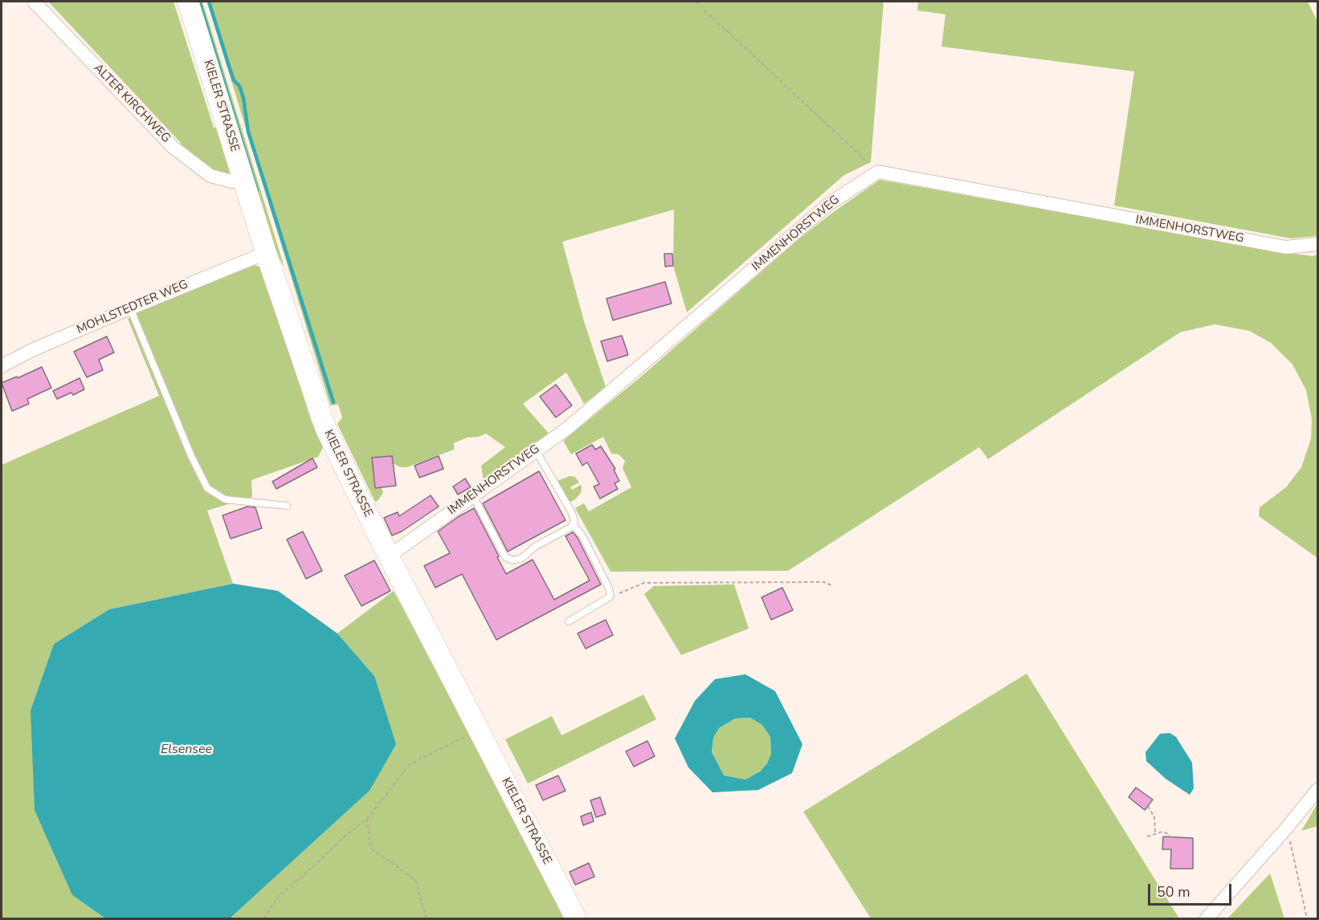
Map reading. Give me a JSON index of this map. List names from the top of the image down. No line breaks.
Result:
{"streets":{"main road":["KIELER STRASSE"],"street":["ALTER KIRCHWEG","IMMENHORSTWEG","MOHLSTEDTER WEG"]},"crossings":[["ALTER KIRCHWEG","KIELER STRASSE"],["KIELER STRASSE","IMMENHORSTWEG"],["KIELER STRASSE","MOHLSTEDTER WEG"]],"water":["Elsensee"],"scale_bar":"50 m"}
